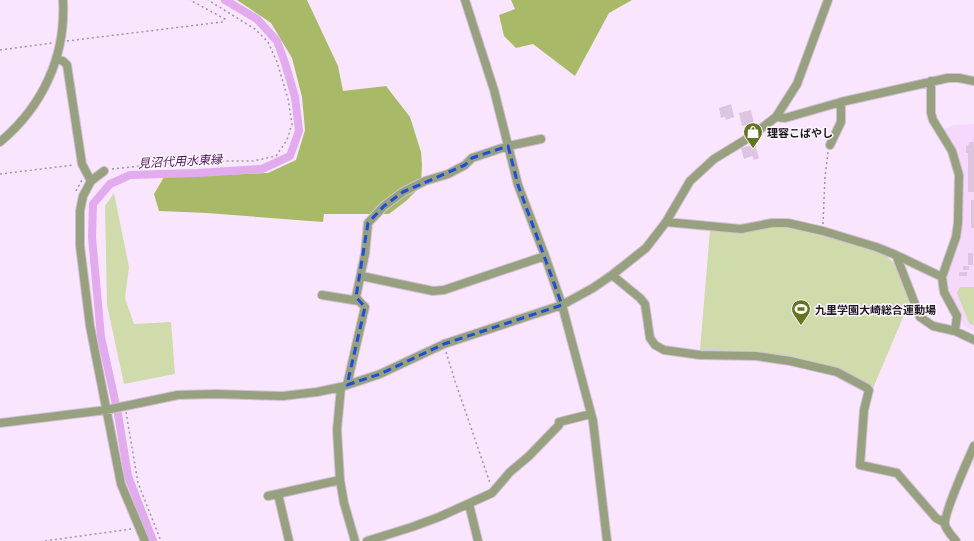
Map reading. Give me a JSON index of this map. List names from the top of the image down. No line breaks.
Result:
{"water":["見沼代用水東縁"],"places":{"shop":["理容こばやし"],"sports":["九里学園大崎総合運動場"]}}
